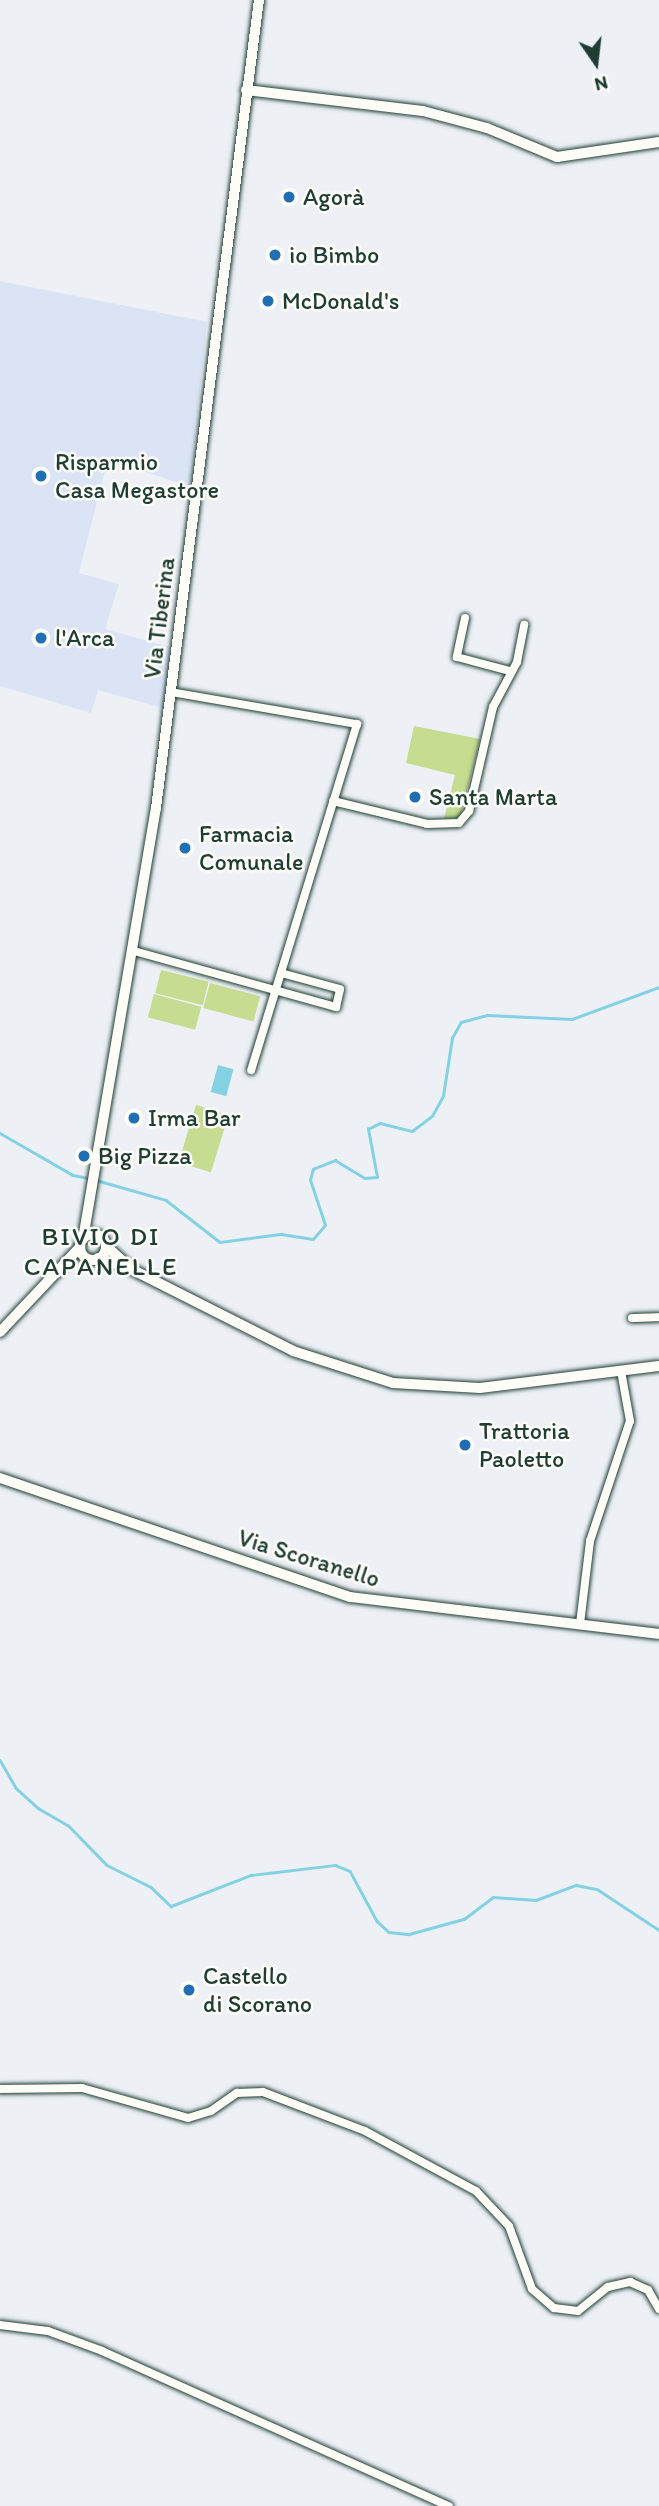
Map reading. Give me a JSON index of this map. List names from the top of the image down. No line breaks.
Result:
{"streets":{"main road":["Via Tiberina"],"street":["Via Scoranello"]},"districts":["BIVIO DI CAPANELLE"],"places":["Agorà","io Bimbo","McDonald's","Risparmio Casa Megastore","l'Arca","Santa Marta","Farmacia Comunale","Irma Bar","Big Pizza","Trattoria Paoletto","Castello di Scorano"],"north":"bottom"}
